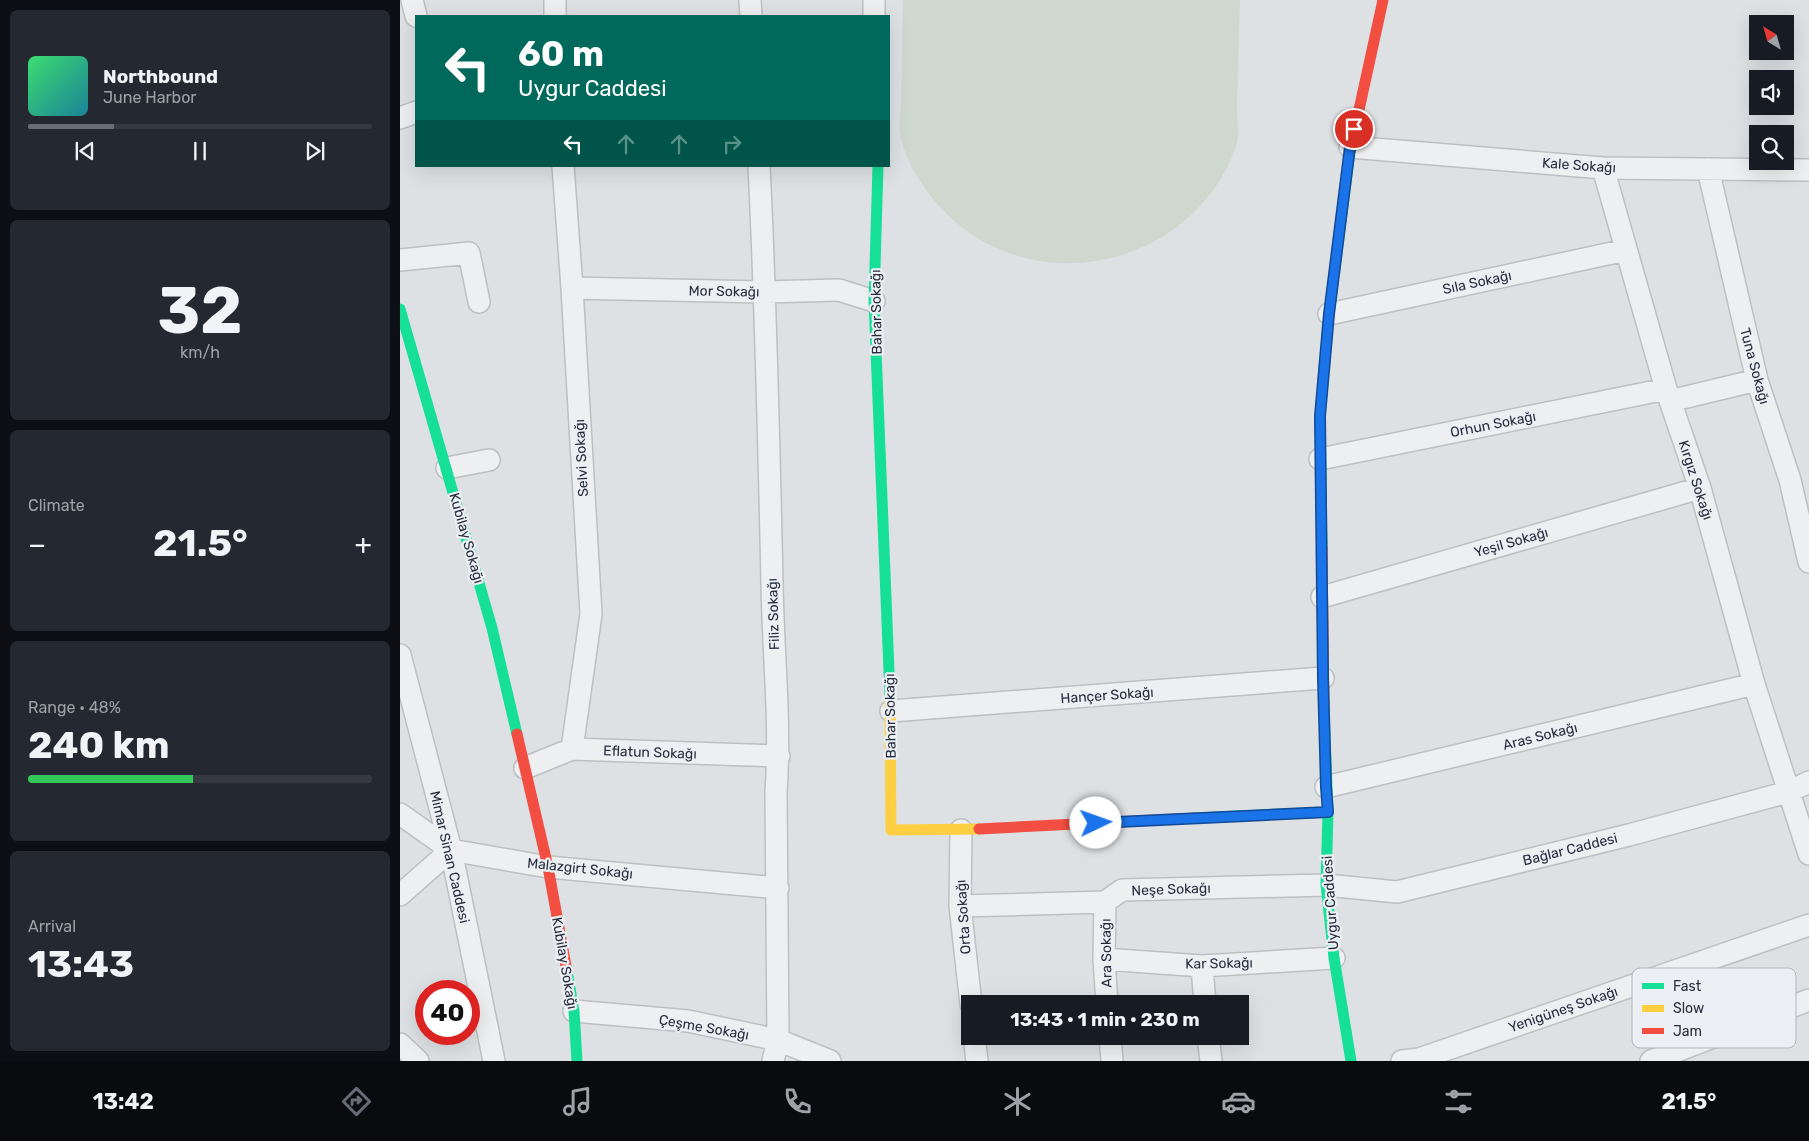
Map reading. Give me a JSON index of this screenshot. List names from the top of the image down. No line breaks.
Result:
{"streets":{"street":["Kale Sokağı","Sıla Sokağı","Mor Sokağı","Bahar Sokağı","Tuna Sokağı","Orhun Sokağı","Selvi Sokağı","Kırgız Sokağı","Kubilay Sokağı","Yeşil Sokağı","Filiz Sokağı","Hançer Sokağı","Aras Sokağı","Eflatun Sokağı","Bağlar Caddesi","Mimar Sinan Caddesi","Malazgirt Sokağı","Neşe Sokağı","Uygur Caddesi","Orta Sokağı","Ara Sokağı","Kar Sokağı","Yenigüneş Sokağı","Çeşme Sokağı"]},"crossings":[["Kale Sokağı","Tuna Sokağı"],["Kale Sokağı","Kırgız Sokağı"],["Kale Sokağı","Uygur Caddesi"],["Sıla Sokağı","Kırgız Sokağı"],["Sıla Sokağı","Uygur Caddesi"],["Mor Sokağı","Bahar Sokağı"],["Mor Sokağı","Selvi Sokağı"],["Mor Sokağı","Filiz Sokağı"],["Bahar Sokağı","Hançer Sokağı"],["Bahar Sokağı","Uygur Caddesi"],["Bahar Sokağı","Orta Sokağı"],["Tuna Sokağı","Orhun Sokağı"],["Orhun Sokağı","Kırgız Sokağı"],["Orhun Sokağı","Uygur Caddesi"],["Selvi Sokağı","Eflatun Sokağı"],["Kırgız Sokağı","Yeşil Sokağı"],["Kırgız Sokağı","Aras Sokağı"],["Kırgız Sokağı","Bağlar Caddesi"],["Kubilay Sokağı","Eflatun Sokağı"],["Kubilay Sokağı","Malazgirt Sokağı"],["Kubilay Sokağı","Çeşme Sokağı"],["Yeşil Sokağı","Uygur Caddesi"],["Filiz Sokağı","Eflatun Sokağı"],["Filiz Sokağı","Malazgirt Sokağı"],["Filiz Sokağı","Çeşme Sokağı"],["Hançer Sokağı","Uygur Caddesi"],["Aras Sokağı","Uygur Caddesi"],["Bağlar Caddesi","Neşe Sokağı"],["Bağlar Caddesi","Uygur Caddesi"],["Mimar Sinan Caddesi","Malazgirt Sokağı"],["Neşe Sokağı","Uygur Caddesi"],["Neşe Sokağı","Orta Sokağı"],["Neşe Sokağı","Ara Sokağı"],["Uygur Caddesi","Kar Sokağı"],["Ara Sokağı","Kar Sokağı"]],"legend":["Fast","Slow","Jam"],"north":"top left","page":{"turn":["60 m","Uygur Caddesi"],"song":["Northbound","June Harbor"],"tile":[["32","km/h"],"Climate",["Range · 48%","240 km"],["Arrival","13:43"]],"heat":["−","21.5°","+"],"limit":"40","trip":"13:43 · 1 min · 230 m","tabs":["13:42","21.5°"]}}
